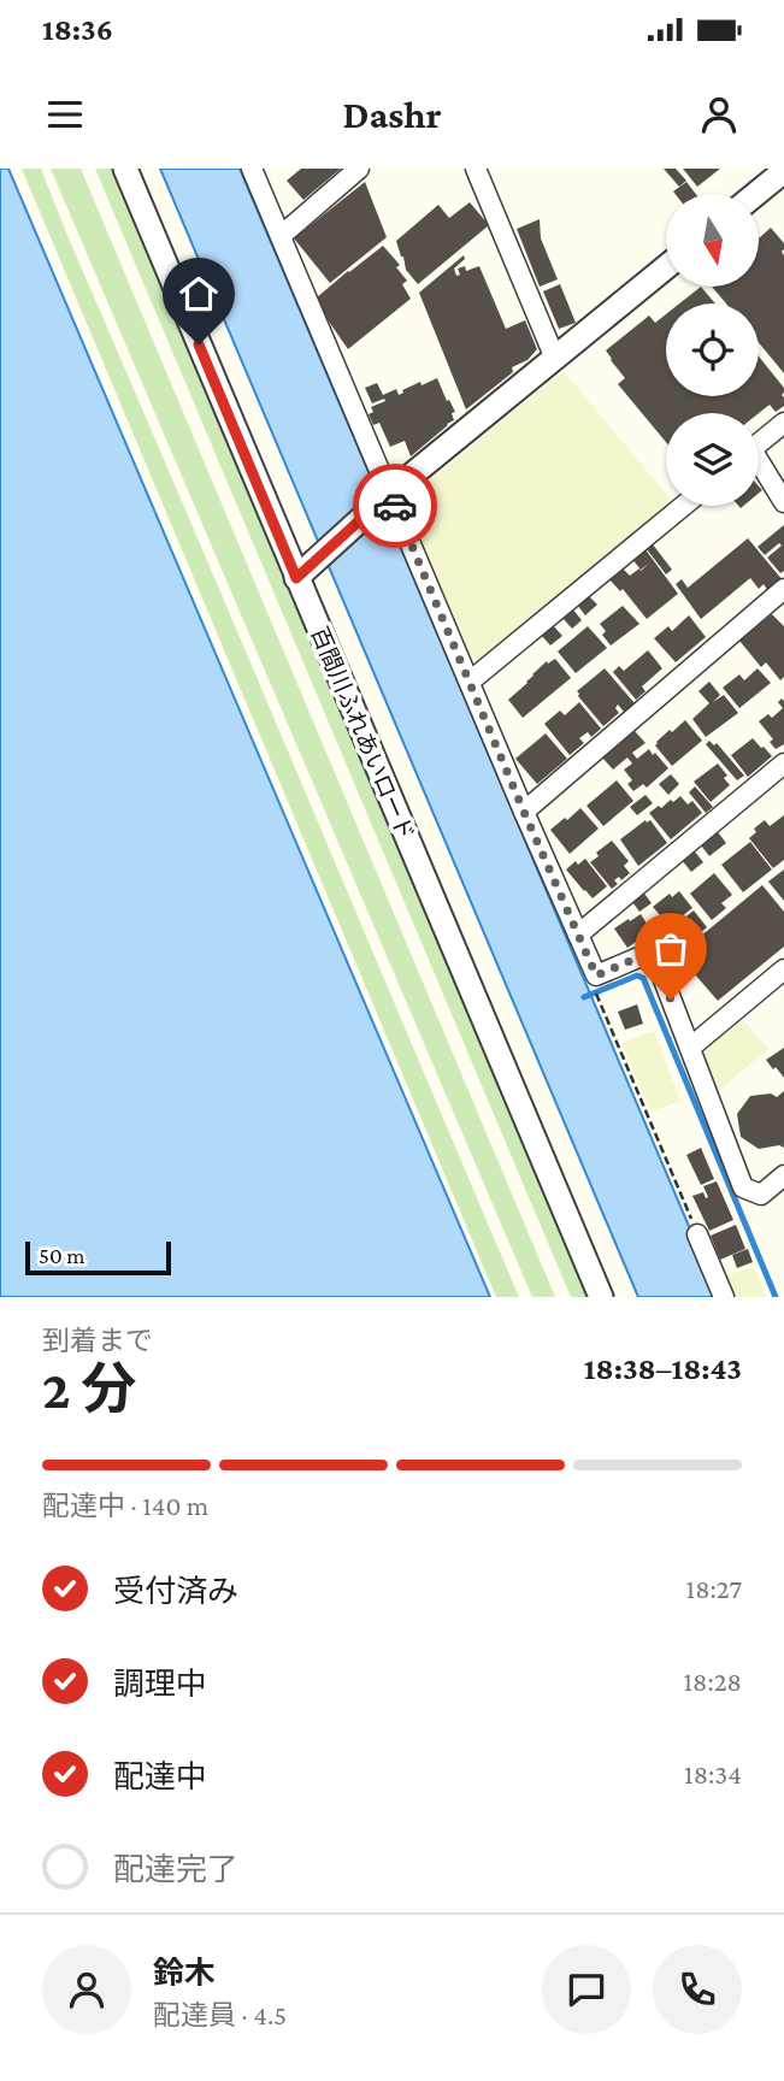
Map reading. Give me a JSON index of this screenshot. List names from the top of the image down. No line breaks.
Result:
{"streets":{"street":["百間川ふれあいロード"]},"scale_bar":"50 m","north":"bottom","page":{"status":"18:36","header":"Dashr","scale":"50 m","heading":["2 分","到着まで","18:38–18:43"],"panel":["鈴木","配達員 · 4.5"],"bar":"配達中 · 140 m","list":[["受付済み","18:27"],["調理中","18:28"],["配達中","18:34"],"配達完了"]}}
